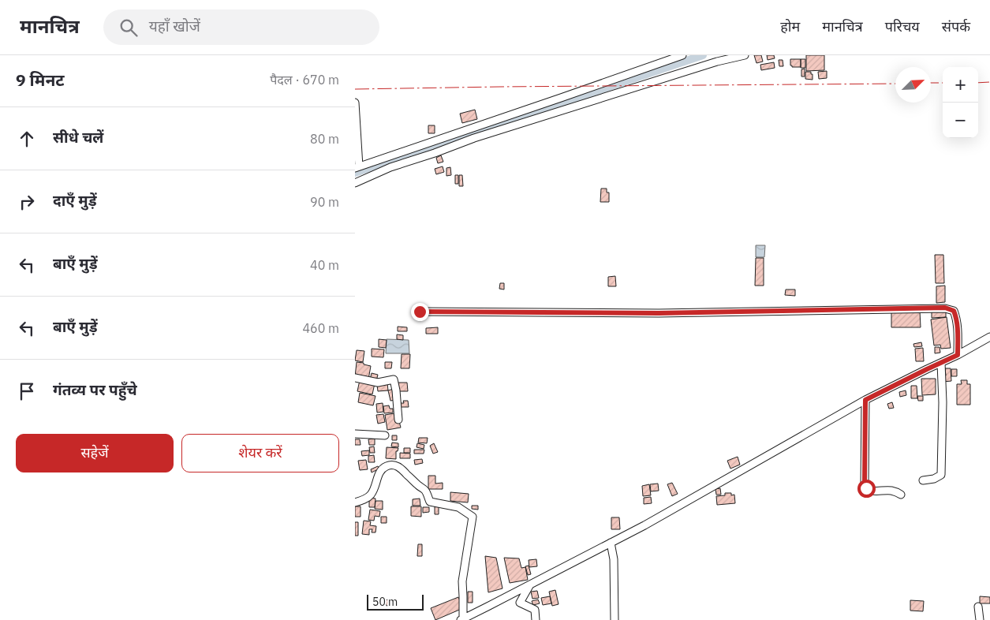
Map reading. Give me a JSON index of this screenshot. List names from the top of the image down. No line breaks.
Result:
{"scale_bar":"50 m","north":"top right","page":{"header":"मानचित्र","search":"यहाँ खोजें","nav":["होम","मानचित्र","परिचय","संपर्क"],"heading":["9 मिनट","पैदल · 670 m"],"map_buttons":["+","−"],"list":[["सीधे चलें","80 m"],["दाएँ मुड़ें","90 m"],["बाएँ मुड़ें","40 m"],["बाएँ मुड़ें","460 m"],"गंतव्य पर पहुँचे"],"buttons":["सहेजें","शेयर करें"],"scale":"50 m"}}
